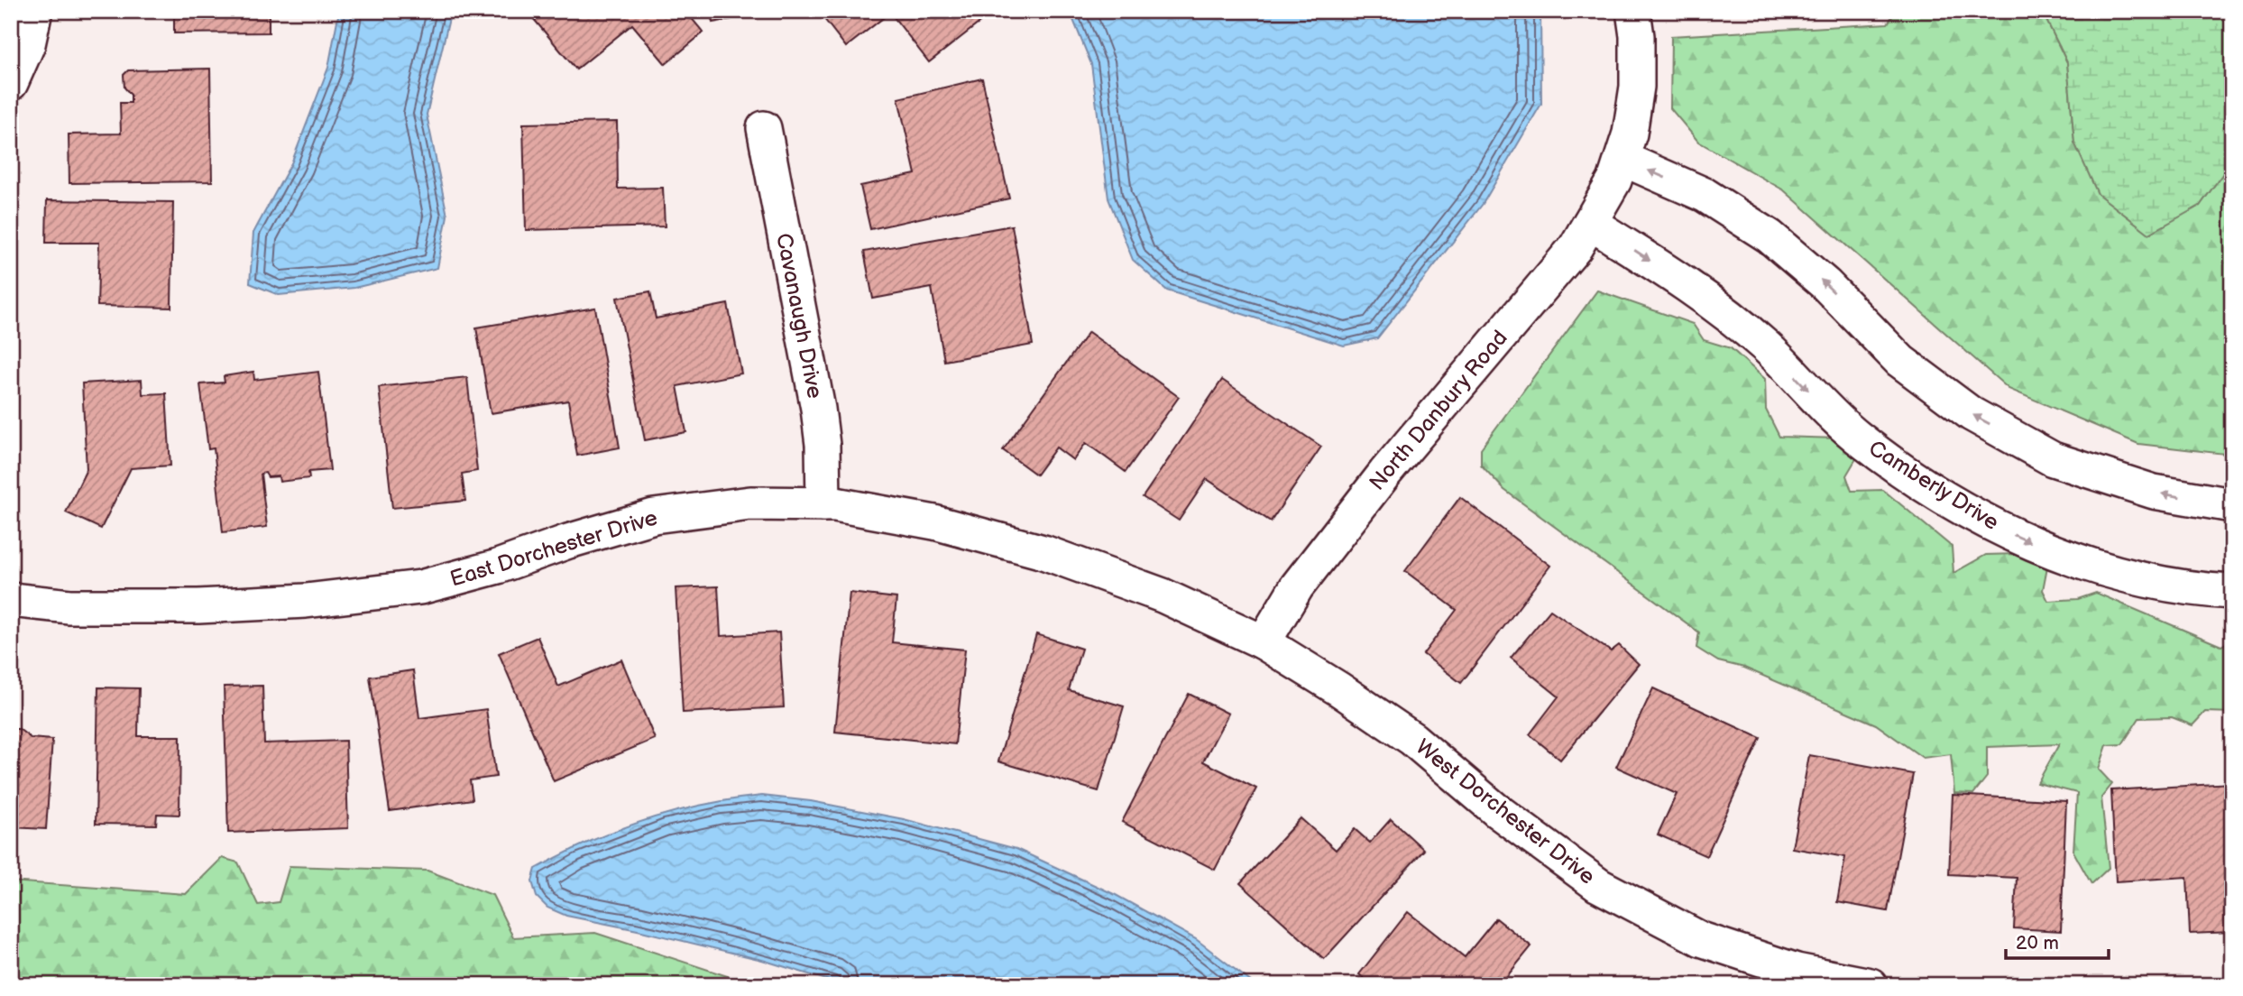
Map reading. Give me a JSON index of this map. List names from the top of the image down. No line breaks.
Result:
{"streets":{"street":["Cavanaugh Drive","North Danbury Road","Camberly Drive","East Dorchester Drive","West Dorchester Drive"]},"crossings":[["Cavanaugh Drive","East Dorchester Drive"],["North Danbury Road","Camberly Drive"],["North Danbury Road","East Dorchester Drive"],["North Danbury Road","West Dorchester Drive"],["East Dorchester Drive","West Dorchester Drive"]],"scale_bar":"20 m"}
